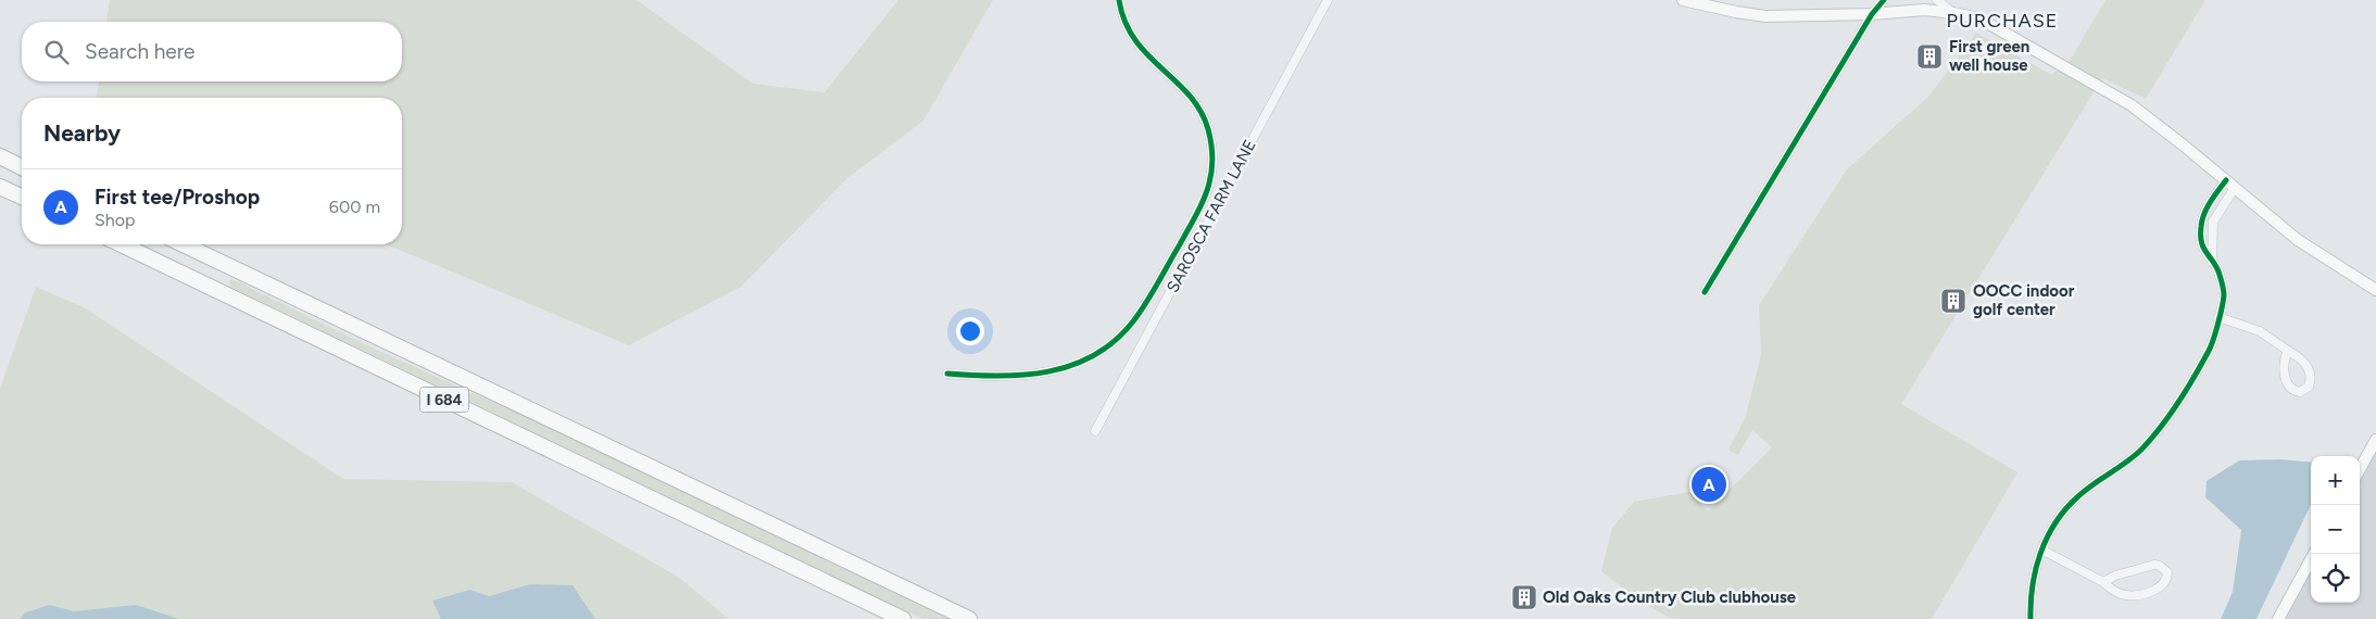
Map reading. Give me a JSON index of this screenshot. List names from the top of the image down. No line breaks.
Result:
{"streets":{"highway":["I 684"],"street":["SAROSCA FARM LANE"]},"districts":["PURCHASE"],"places":{"building":["First green well house","OOCC indoor golf center","Old Oaks Country Club clubhouse"]},"page":{"search":"Search here","heading":"Nearby","list":[{"mark":"A","name":"First tee/Proshop","note":"Shop","value":"600 m"}],"map_buttons":["+","−"],"pins":"A"}}
